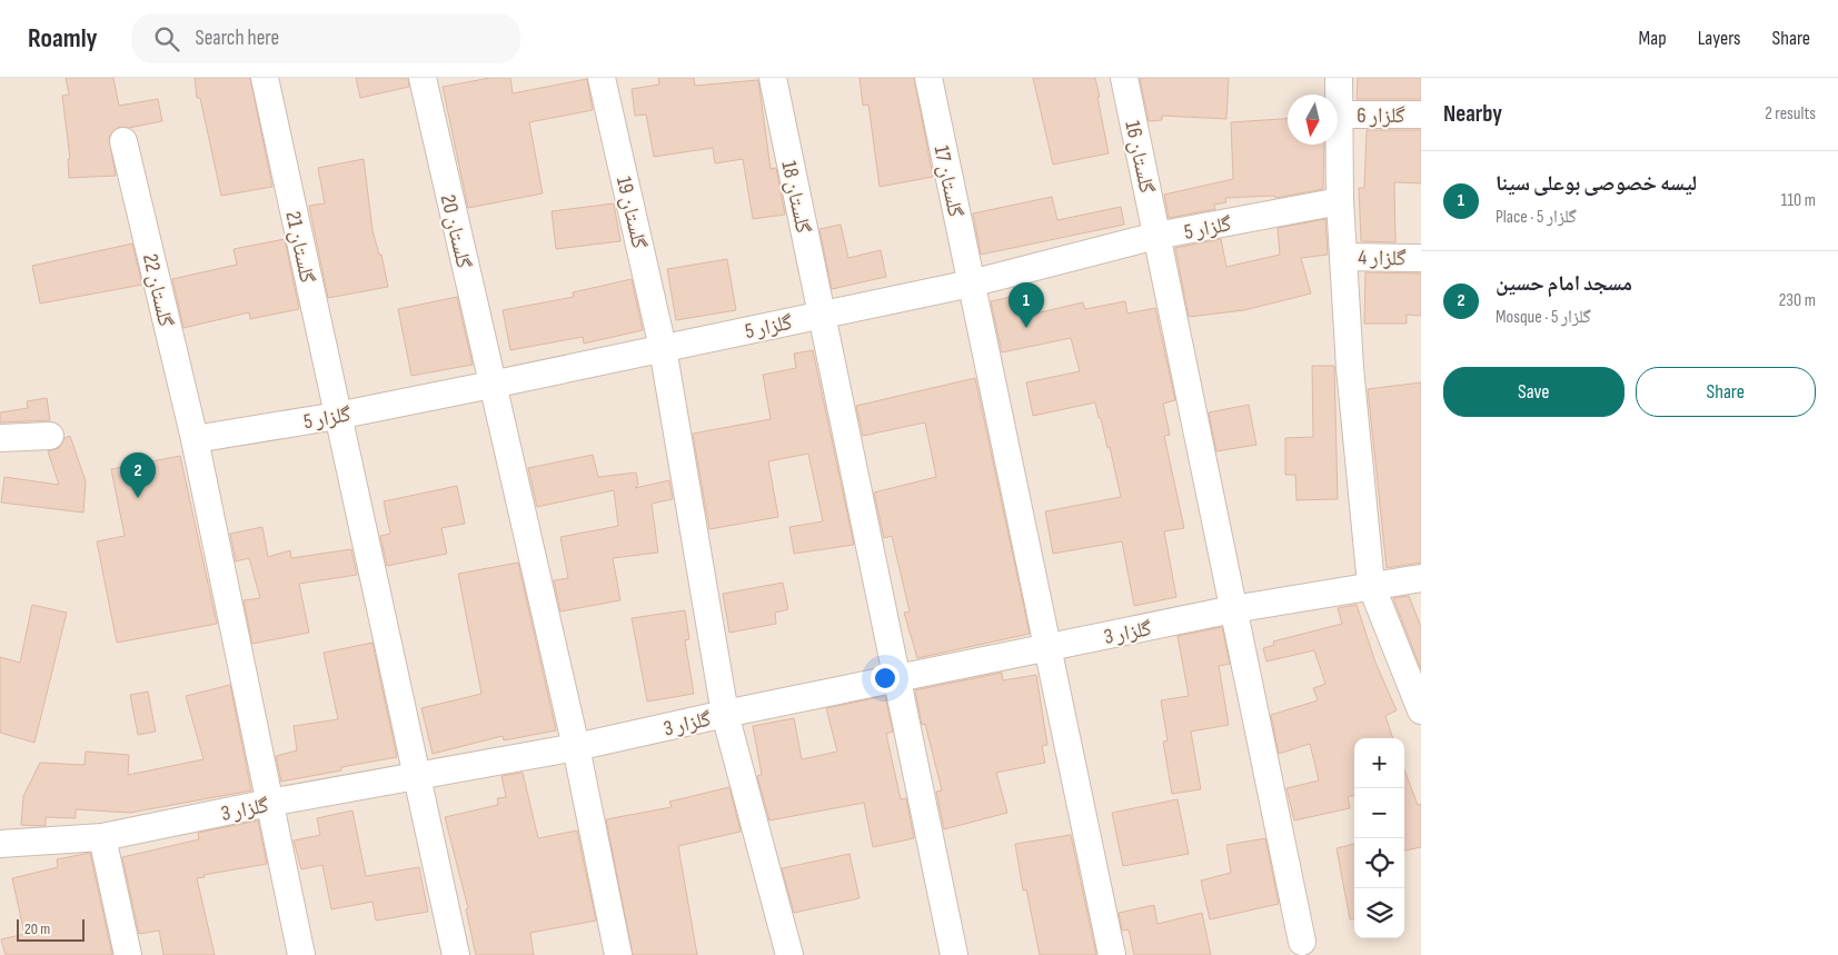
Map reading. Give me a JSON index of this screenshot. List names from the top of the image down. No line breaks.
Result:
{"streets":{"street":["گلزار 6","گلستان 16","گلستان 17","گلستان 18","گلستان 19","گلزار 5","گلستان 20","گلستان 21","گلزار 4","گلستان 22","گلزار 3"]},"crossings":[["گلستان 16","گلزار 5"],["گلستان 16","گلزار 3"],["گلستان 17","گلزار 5"],["گلستان 17","گلزار 3"],["گلستان 18","گلزار 5"],["گلستان 18","گلزار 3"],["گلستان 19","گلزار 5"],["گلستان 19","گلزار 3"],["گلزار 5","گلستان 20"],["گلزار 5","گلستان 21"],["گلزار 5","گلستان 22"],["گلستان 20","گلزار 3"],["گلستان 21","گلزار 3"],["گلستان 22","گلزار 3"]],"scale_bar":"20 m","north":"bottom","page":{"header":"Roamly","search":"Search here","nav":["Map","Layers","Share"],"heading":["Nearby","2 results"],"list":[{"mark":"1","name":"لیسه خصوصی بوعلی سینا","note":"Place · گلزار 5","value":"110 m"},{"mark":"2","name":"مسجد امام حسین","note":"Mosque · گلزار 5","value":"230 m"}],"pins":["1","2"],"buttons":["Save","Share"],"map_buttons":["+","−"],"scale":"20 m"}}
